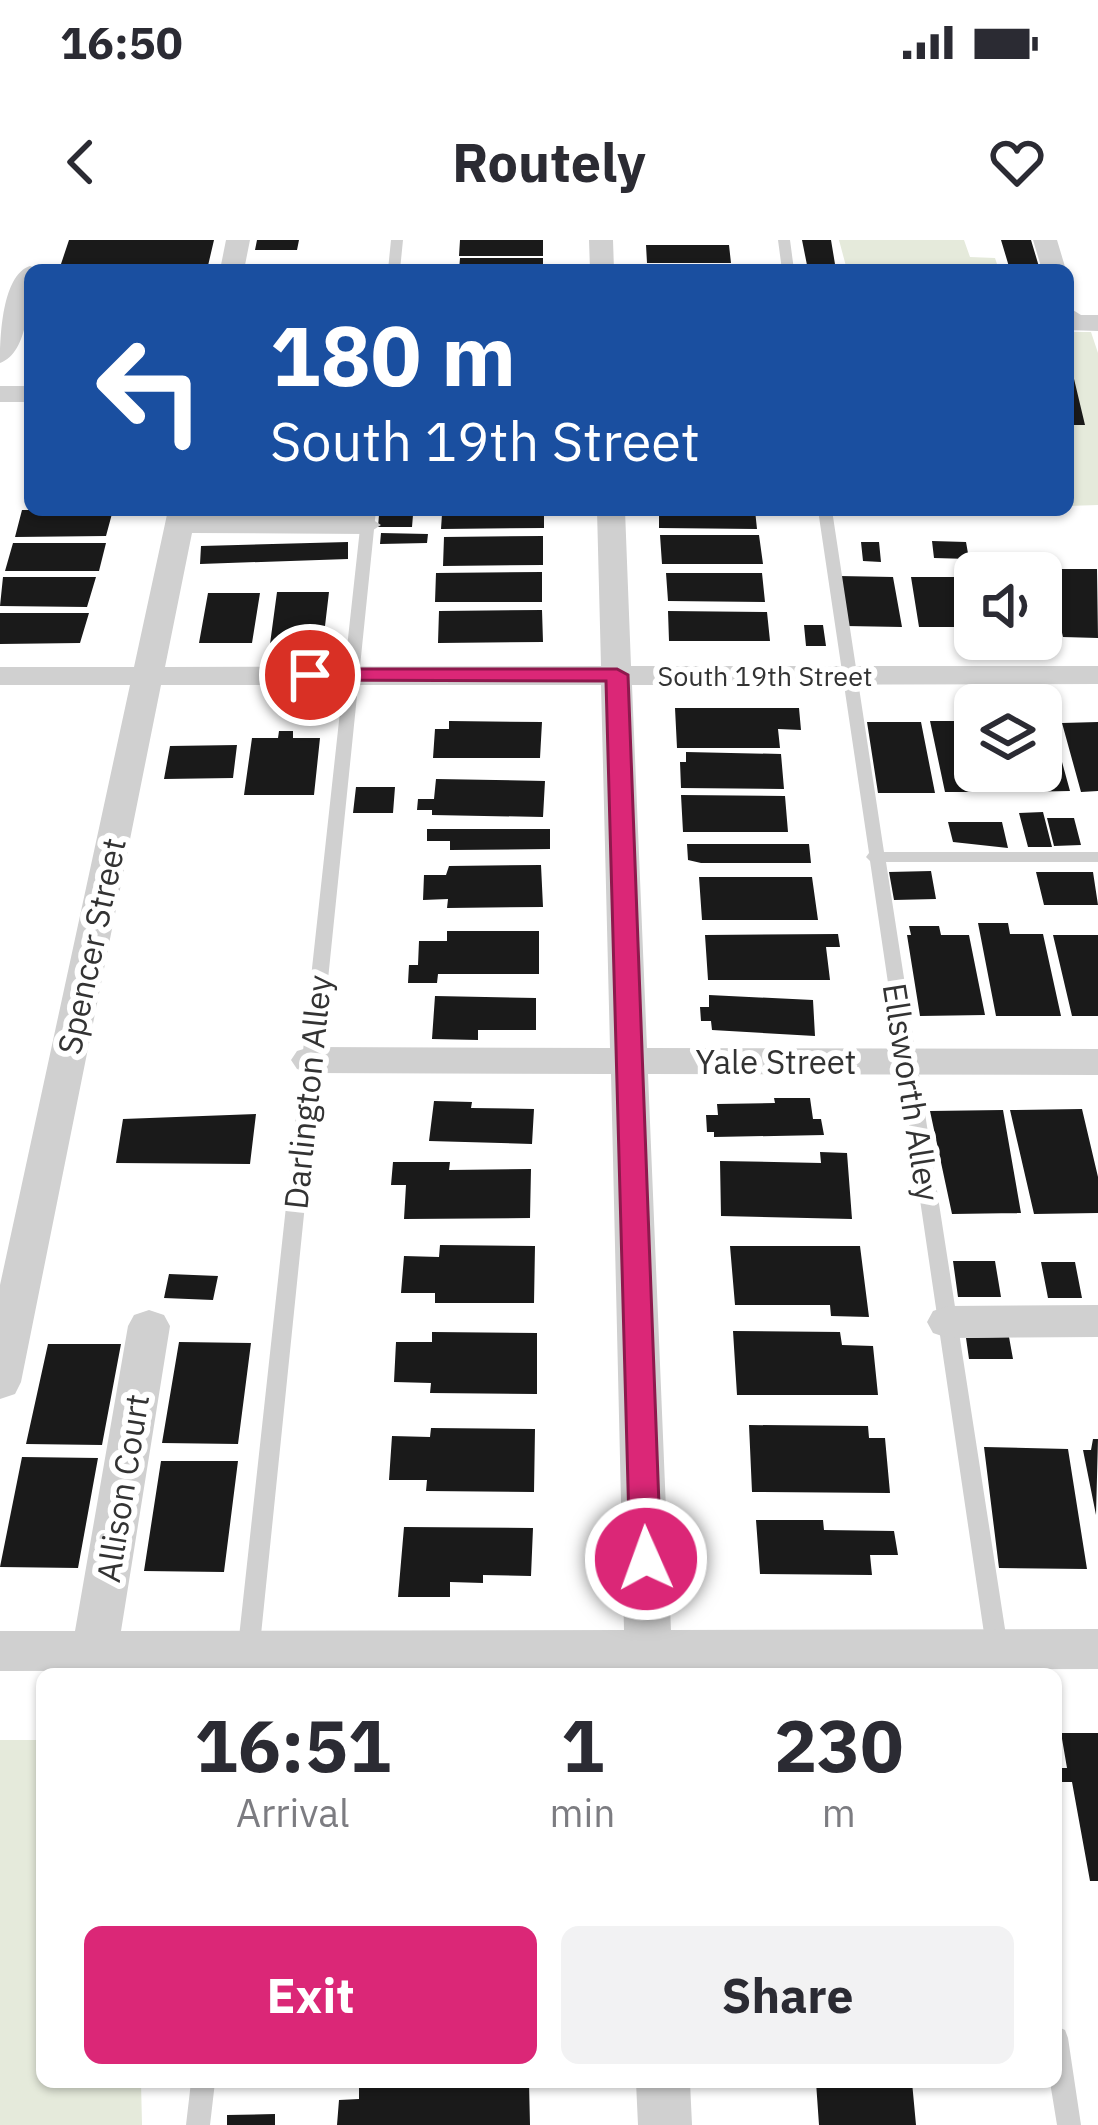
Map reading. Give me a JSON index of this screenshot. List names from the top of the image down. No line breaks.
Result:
{"streets":{"street":["South 19th Street","Spencer Street","Yale Street","Allison Court"],"lane":["Darlington Alley","Ellsworth Alley"]},"crossings":[["South 19th Street","Spencer Street"],["South 19th Street","Darlington Alley"],["South 19th Street","Ellsworth Alley"],["Yale Street","Darlington Alley"],["Yale Street","Ellsworth Alley"]],"page":{"status":"16:50","header":"Routely","turn":["180 m","South 19th Street"],"eta":["16:51","Arrival","1","min","230","m"],"buttons":["Exit","Share"]}}
